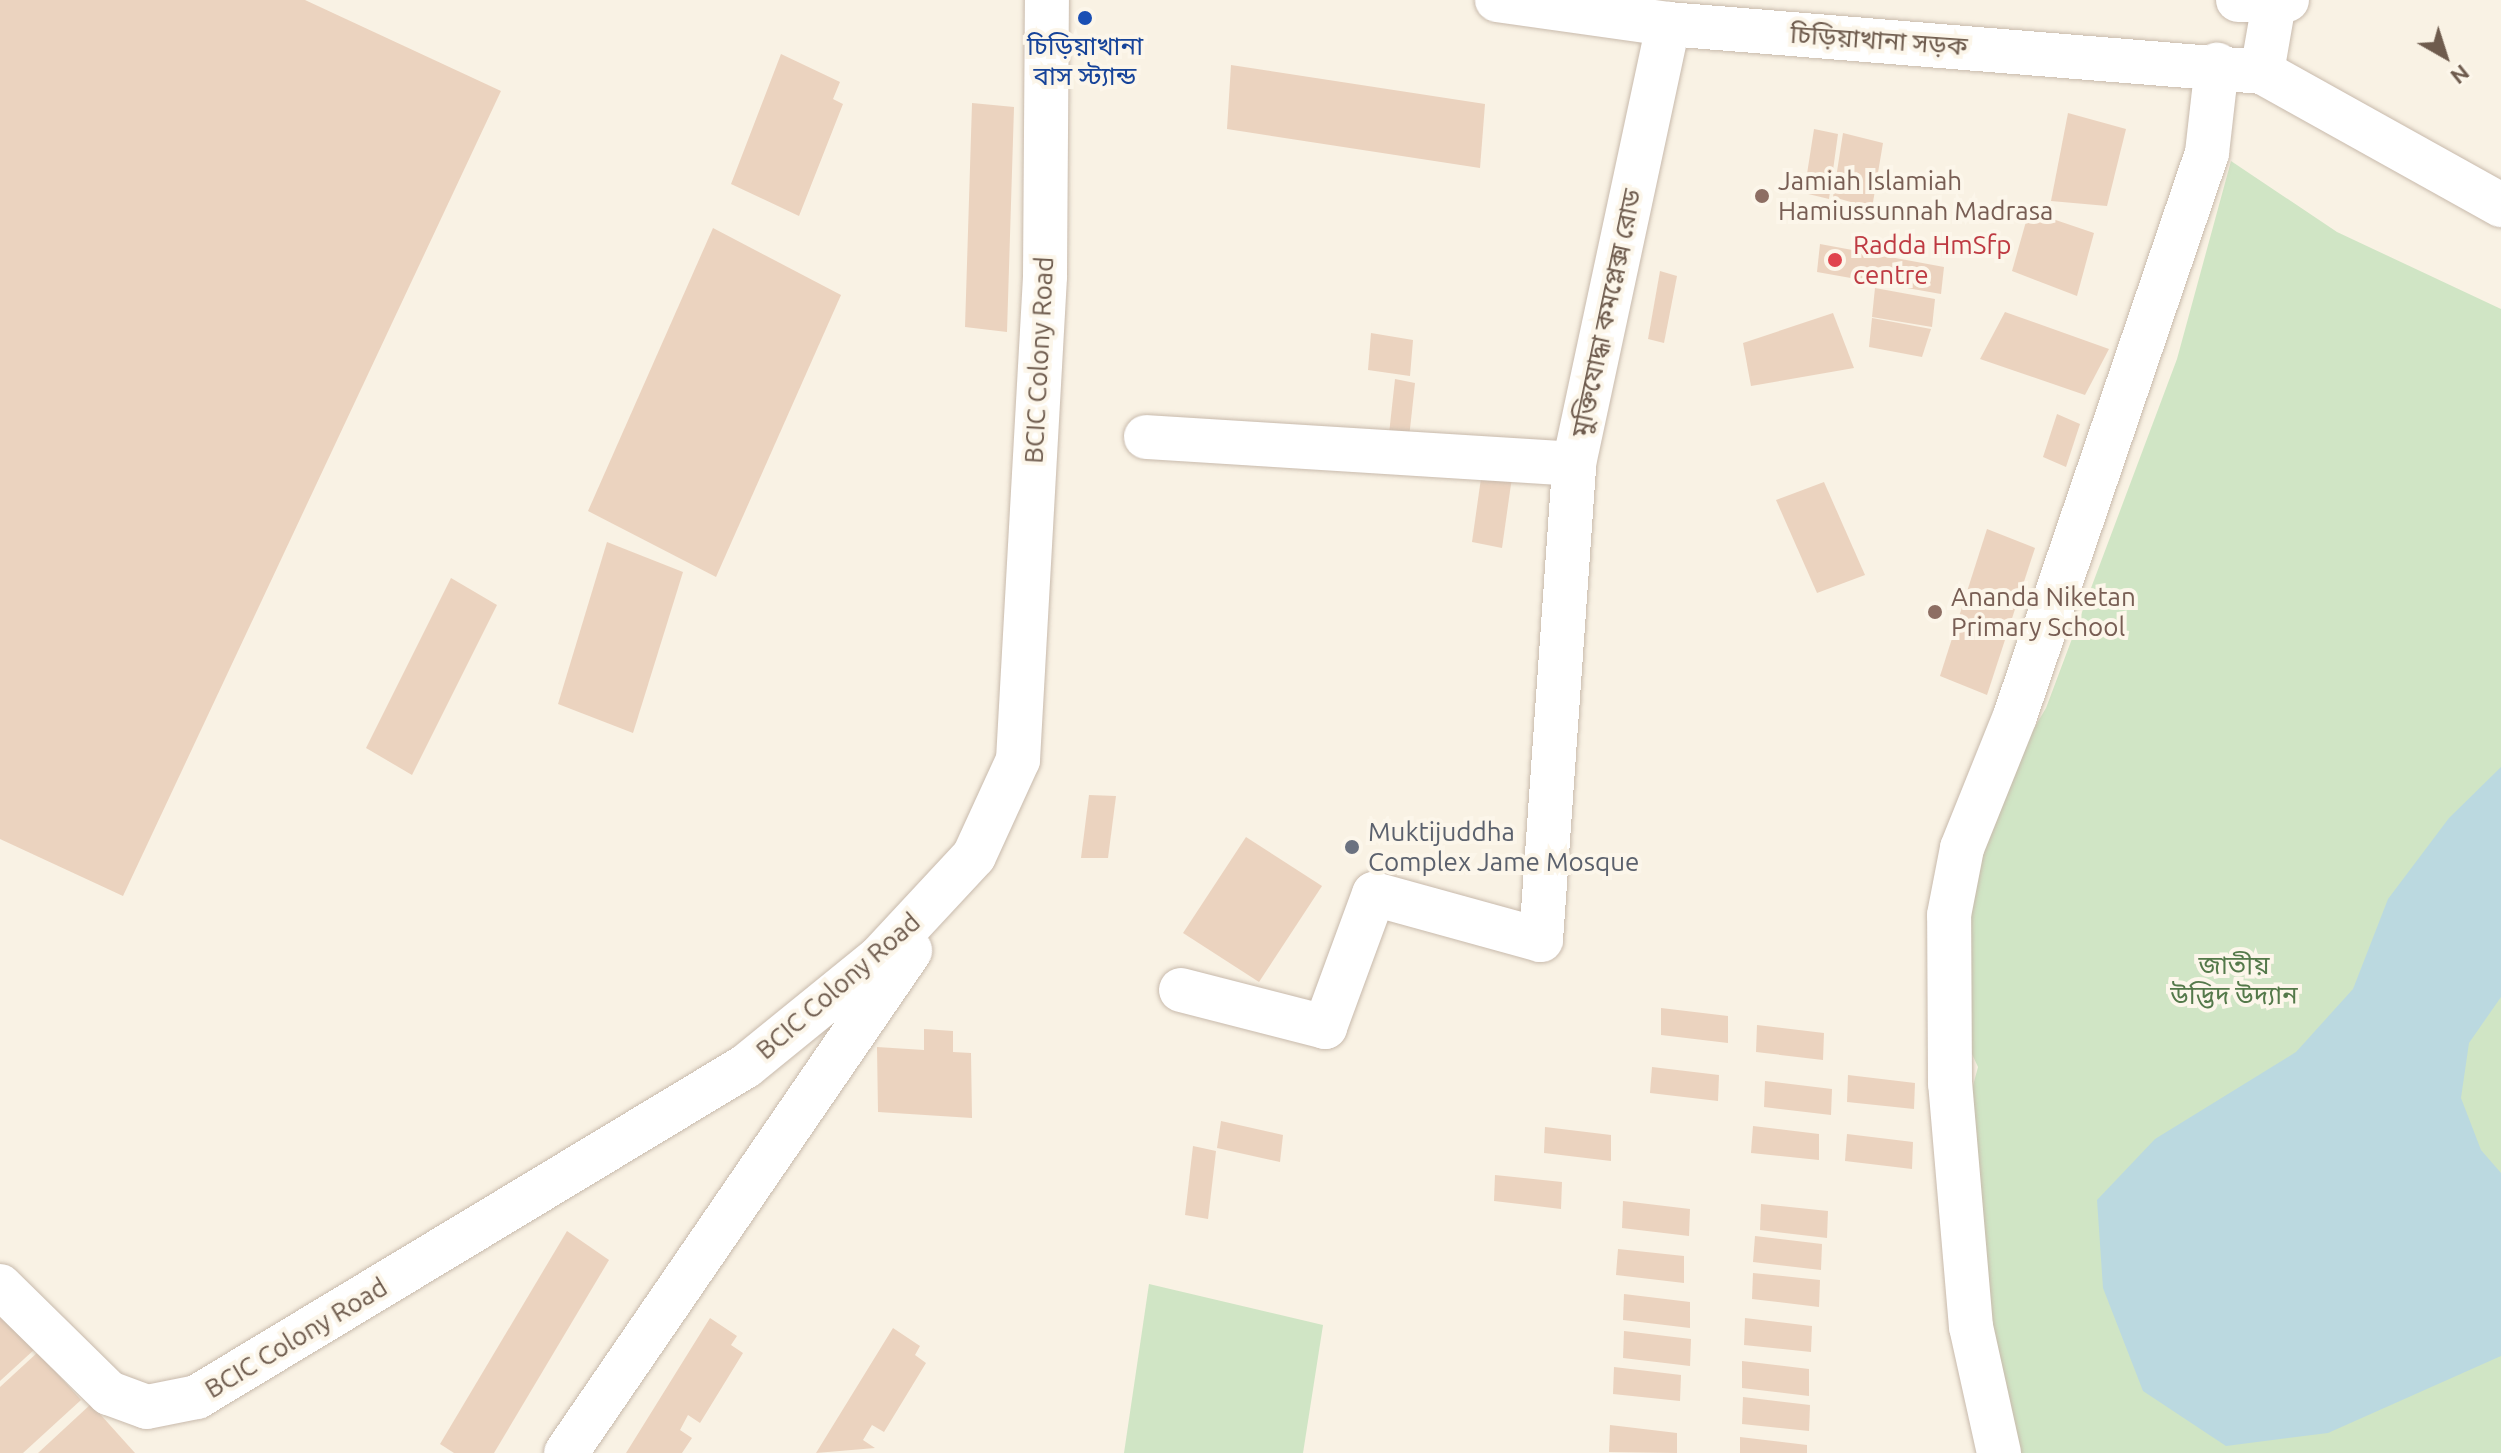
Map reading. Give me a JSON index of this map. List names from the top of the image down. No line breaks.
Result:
{"streets":{"street":["চিড়িয়াখানা সড়ক","মুক্তিযোদ্ধা কমপ্লেক্স রোড","BCIC Colony Road"]},"crossings":[["চিড়িয়াখানা সড়ক","মুক্তিযোদ্ধা কমপ্লেক্স রোড"]],"parks":["জাতীয় উদ্ভিদ উদ্যান"],"places":["চিড়িয়াখানা বাস স্ট্যান্ড","Jamiah Islamiah Hamiussunnah Madrasa","Radda HmSfp centre","Ananda Niketan Primary School","Muktijuddha Complex Jame Mosque"],"north":"bottom right"}
